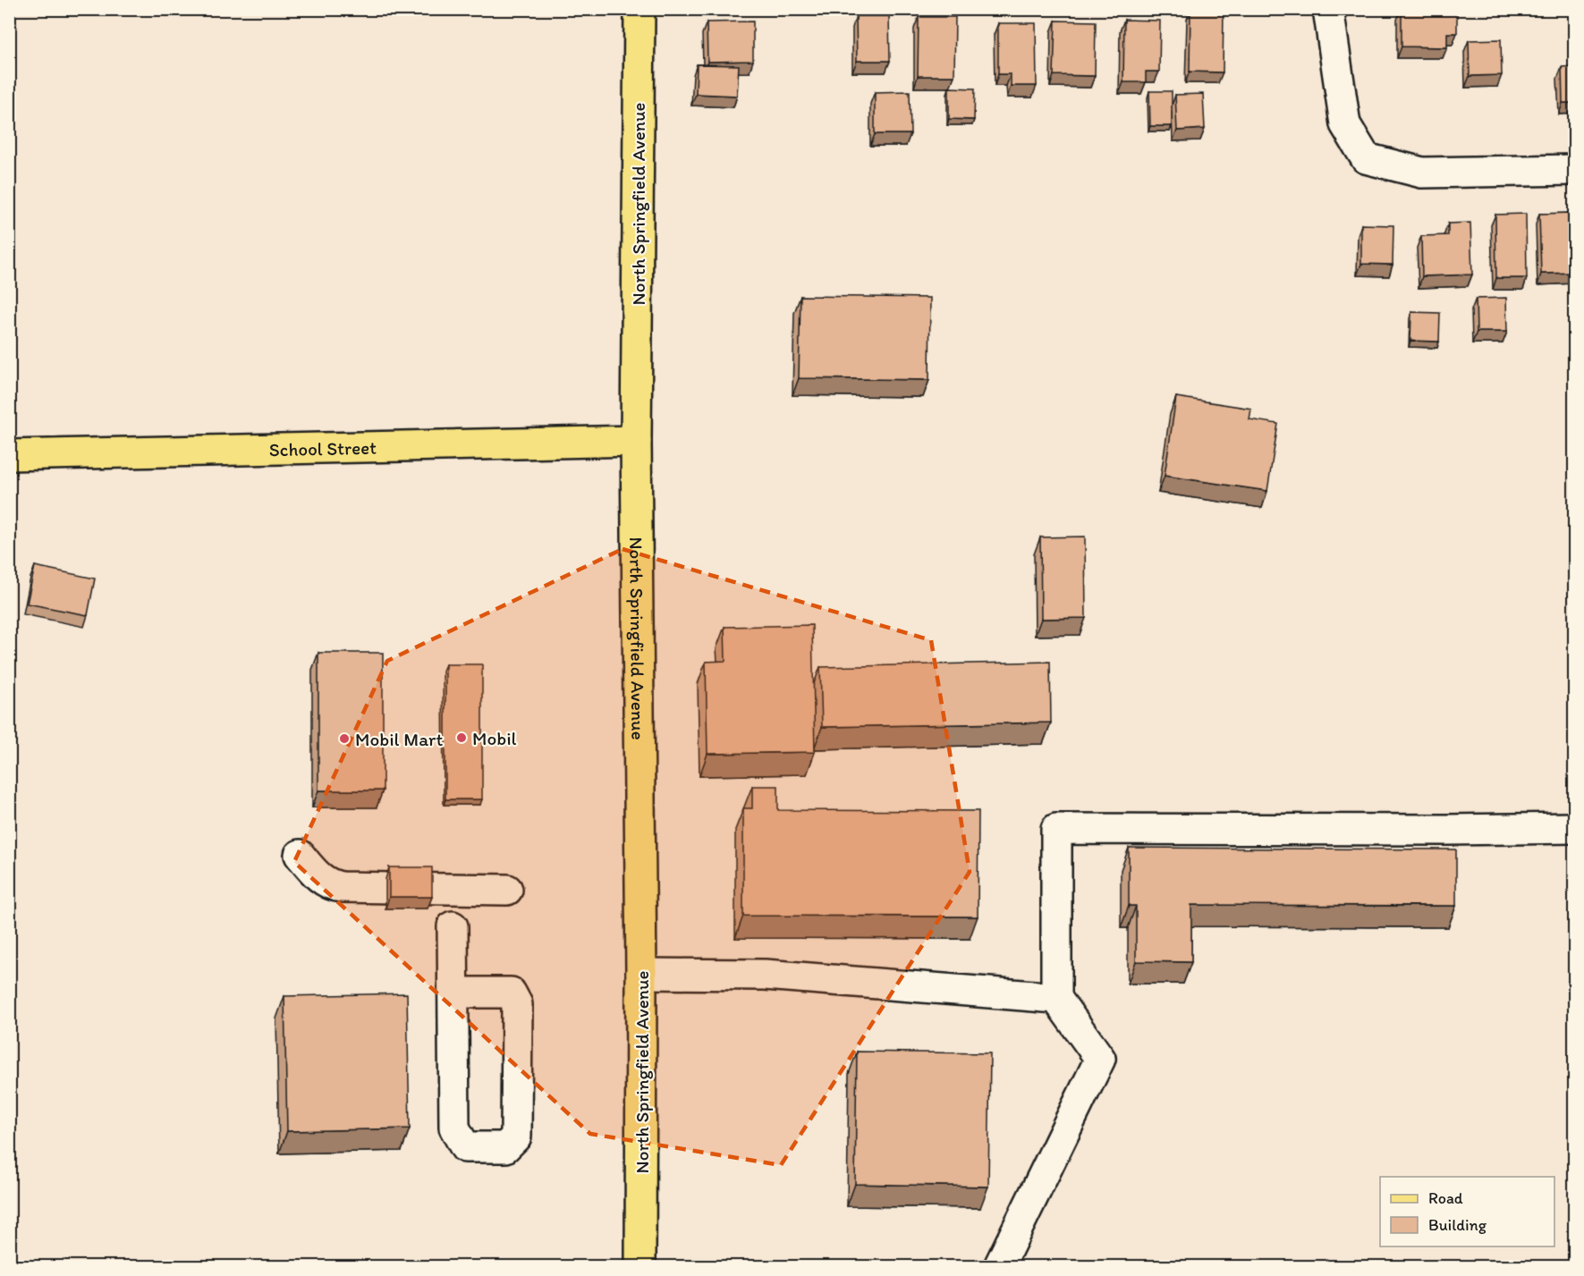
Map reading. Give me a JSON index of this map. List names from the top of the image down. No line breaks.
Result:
{"streets":{"main road":["North Springfield Avenue","School Street"]},"crossings":[["North Springfield Avenue","School Street"]],"places":["Mobil","Mobil Mart"],"legend":["Road","Building"]}
